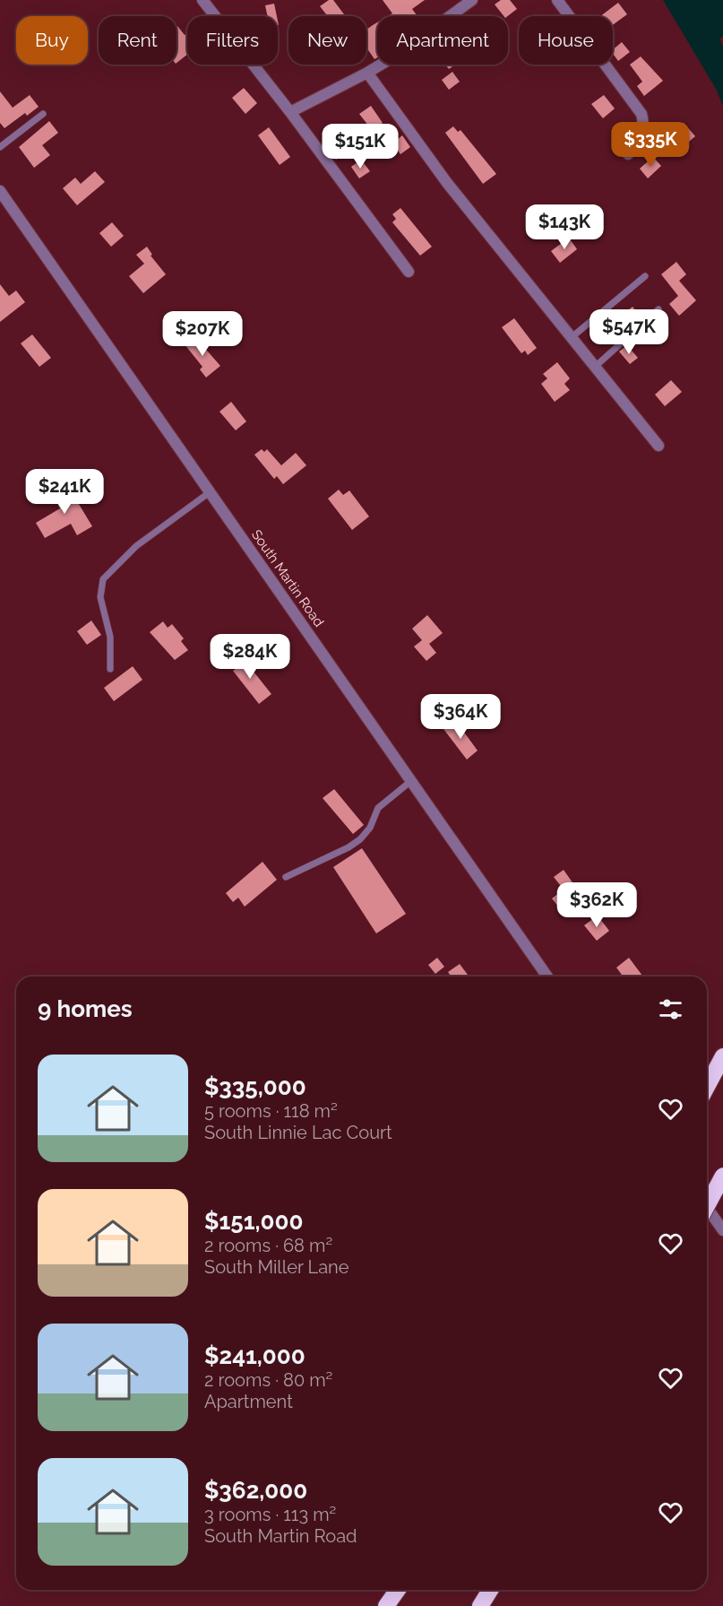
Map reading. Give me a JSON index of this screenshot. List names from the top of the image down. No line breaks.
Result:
{"streets":{"street":["South Martin Road"]},"page":{"chip":["Buy","Rent","Filters","New","Apartment","House"],"price":["$335K","$151K","$143K","$547K","$207K","$241K","$284K","$364K","$362K"],"heading":"9 homes","list":[{"name":"$335,000","note":"5 rooms · 118 m² · South Linnie Lac Court"},{"name":"$151,000","note":"2 rooms · 68 m² · South Miller Lane"},{"name":"$241,000","note":"2 rooms · 80 m² · Apartment"},{"name":"$362,000","note":"3 rooms · 113 m² · South Martin Road"}]}}
